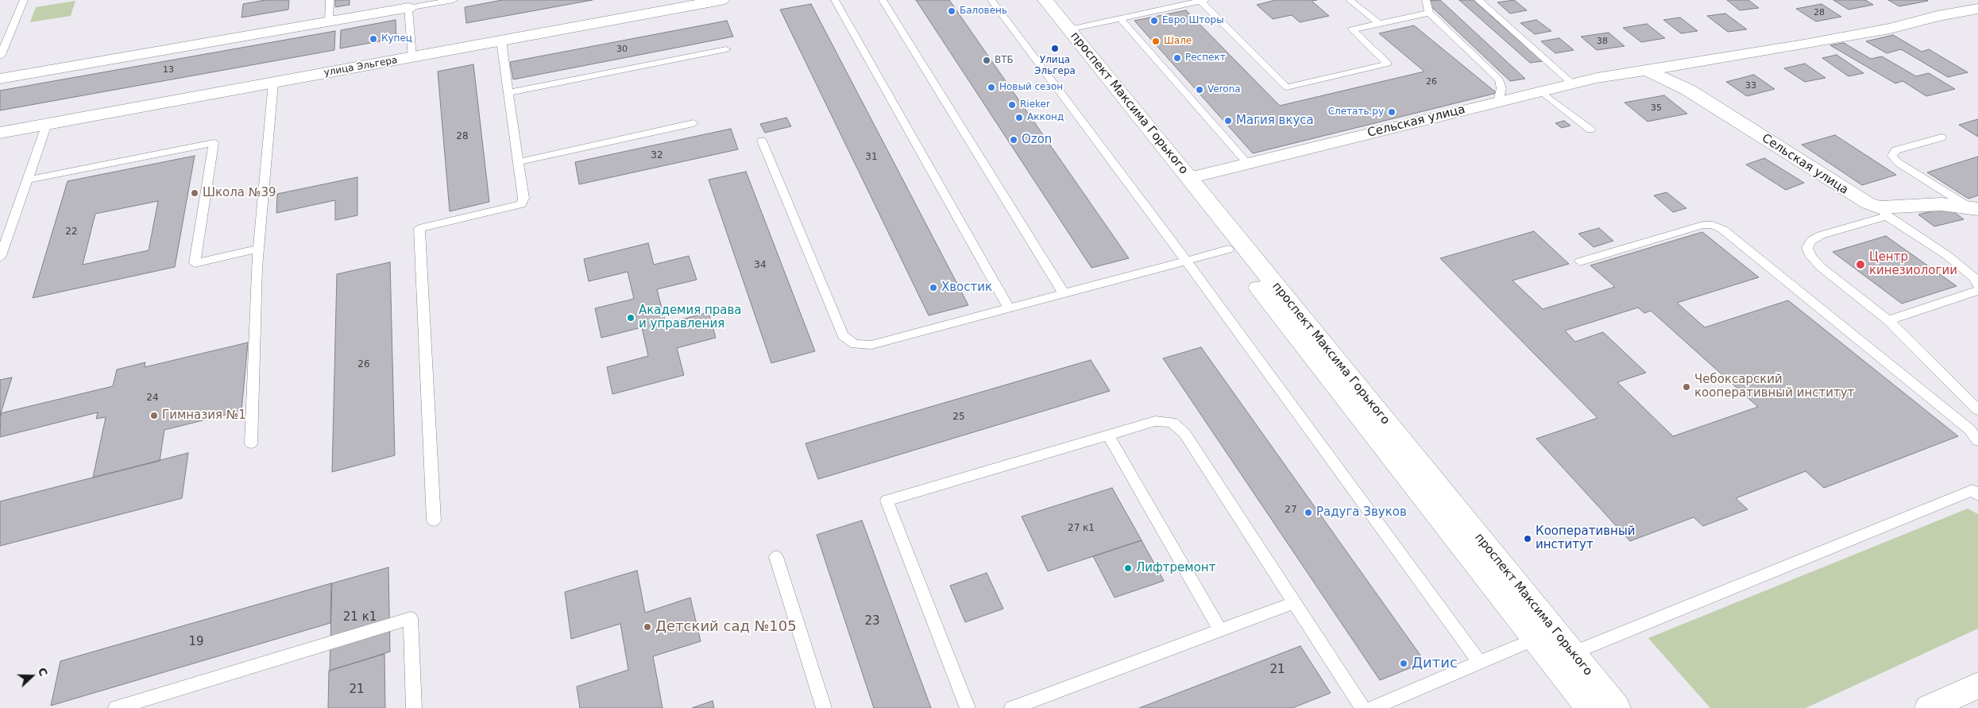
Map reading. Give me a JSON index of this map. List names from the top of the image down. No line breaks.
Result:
{"streets":{"street":["улица Эльгера","проспект Максима Горького","Сельская улица"]},"crossings":[["проспект Максима Горького","Сельская улица"]],"places":["Баловень","Евро Шторы","Купец","Шале","Улица Эльгера","Респект","ВТБ","Новый сезон","Verona","Rieker","Слетать.ру","Акконд","Магия вкуса","Ozon","Школа №39","Центр кинезиологии","Хвостик","Академия права и управления","Чебоксарский кооперативный институт","Гимназия №1","Радуга Звуков","Кооперативный институт","Лифтремонт","Детский сад №105","Дитис"],"house_numbers":["28","38","30","13","26","33","35","28","32","31","22","34","26","24","25","27","27 к1","21 к1","23","19","21","21"],"north":"right"}
